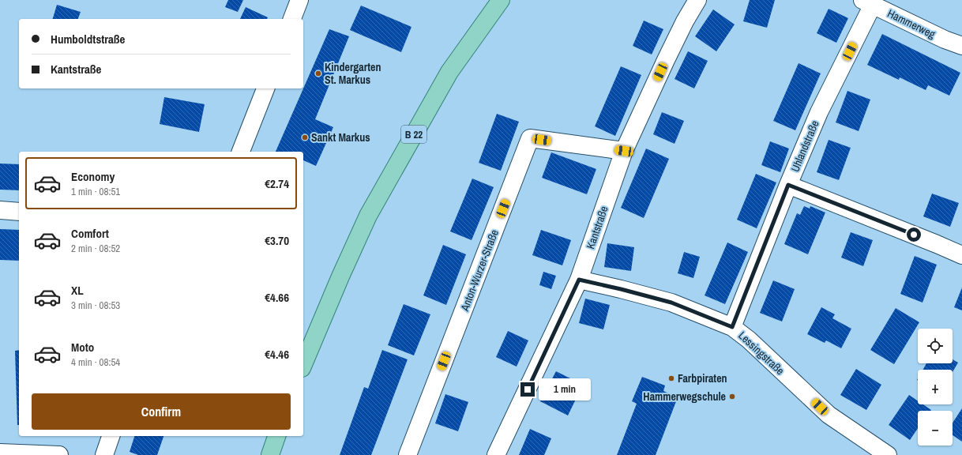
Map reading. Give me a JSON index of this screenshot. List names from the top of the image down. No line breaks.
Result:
{"streets":{"main road":["B 22"],"street":["Hammerweg","Uhlandstraße","Kantstraße","Anton-Wurzer-Straße","Lessingstraße"]},"crossings":[["Hammerweg","Uhlandstraße"],["Uhlandstraße","Lessingstraße"],["Kantstraße","Anton-Wurzer-Straße"],["Kantstraße","Lessingstraße"]],"places":["Kindergarten St. Markus","Sankt Markus","Farbpiraten","Hammerwegschule"],"page":{"banner":["Humboldtstraße","Kantstraße"],"list":[{"name":"Economy","note":"1 min · 08:51","value":"€2.74"},{"name":"Comfort","note":"2 min · 08:52","value":"€3.70"},{"name":"XL","note":"3 min · 08:53","value":"€4.66"},{"name":"Moto","note":"4 min · 08:54","value":"€4.46"}],"map_buttons":["+","−"],"bubble":"1 min","buttons":"Confirm"}}
